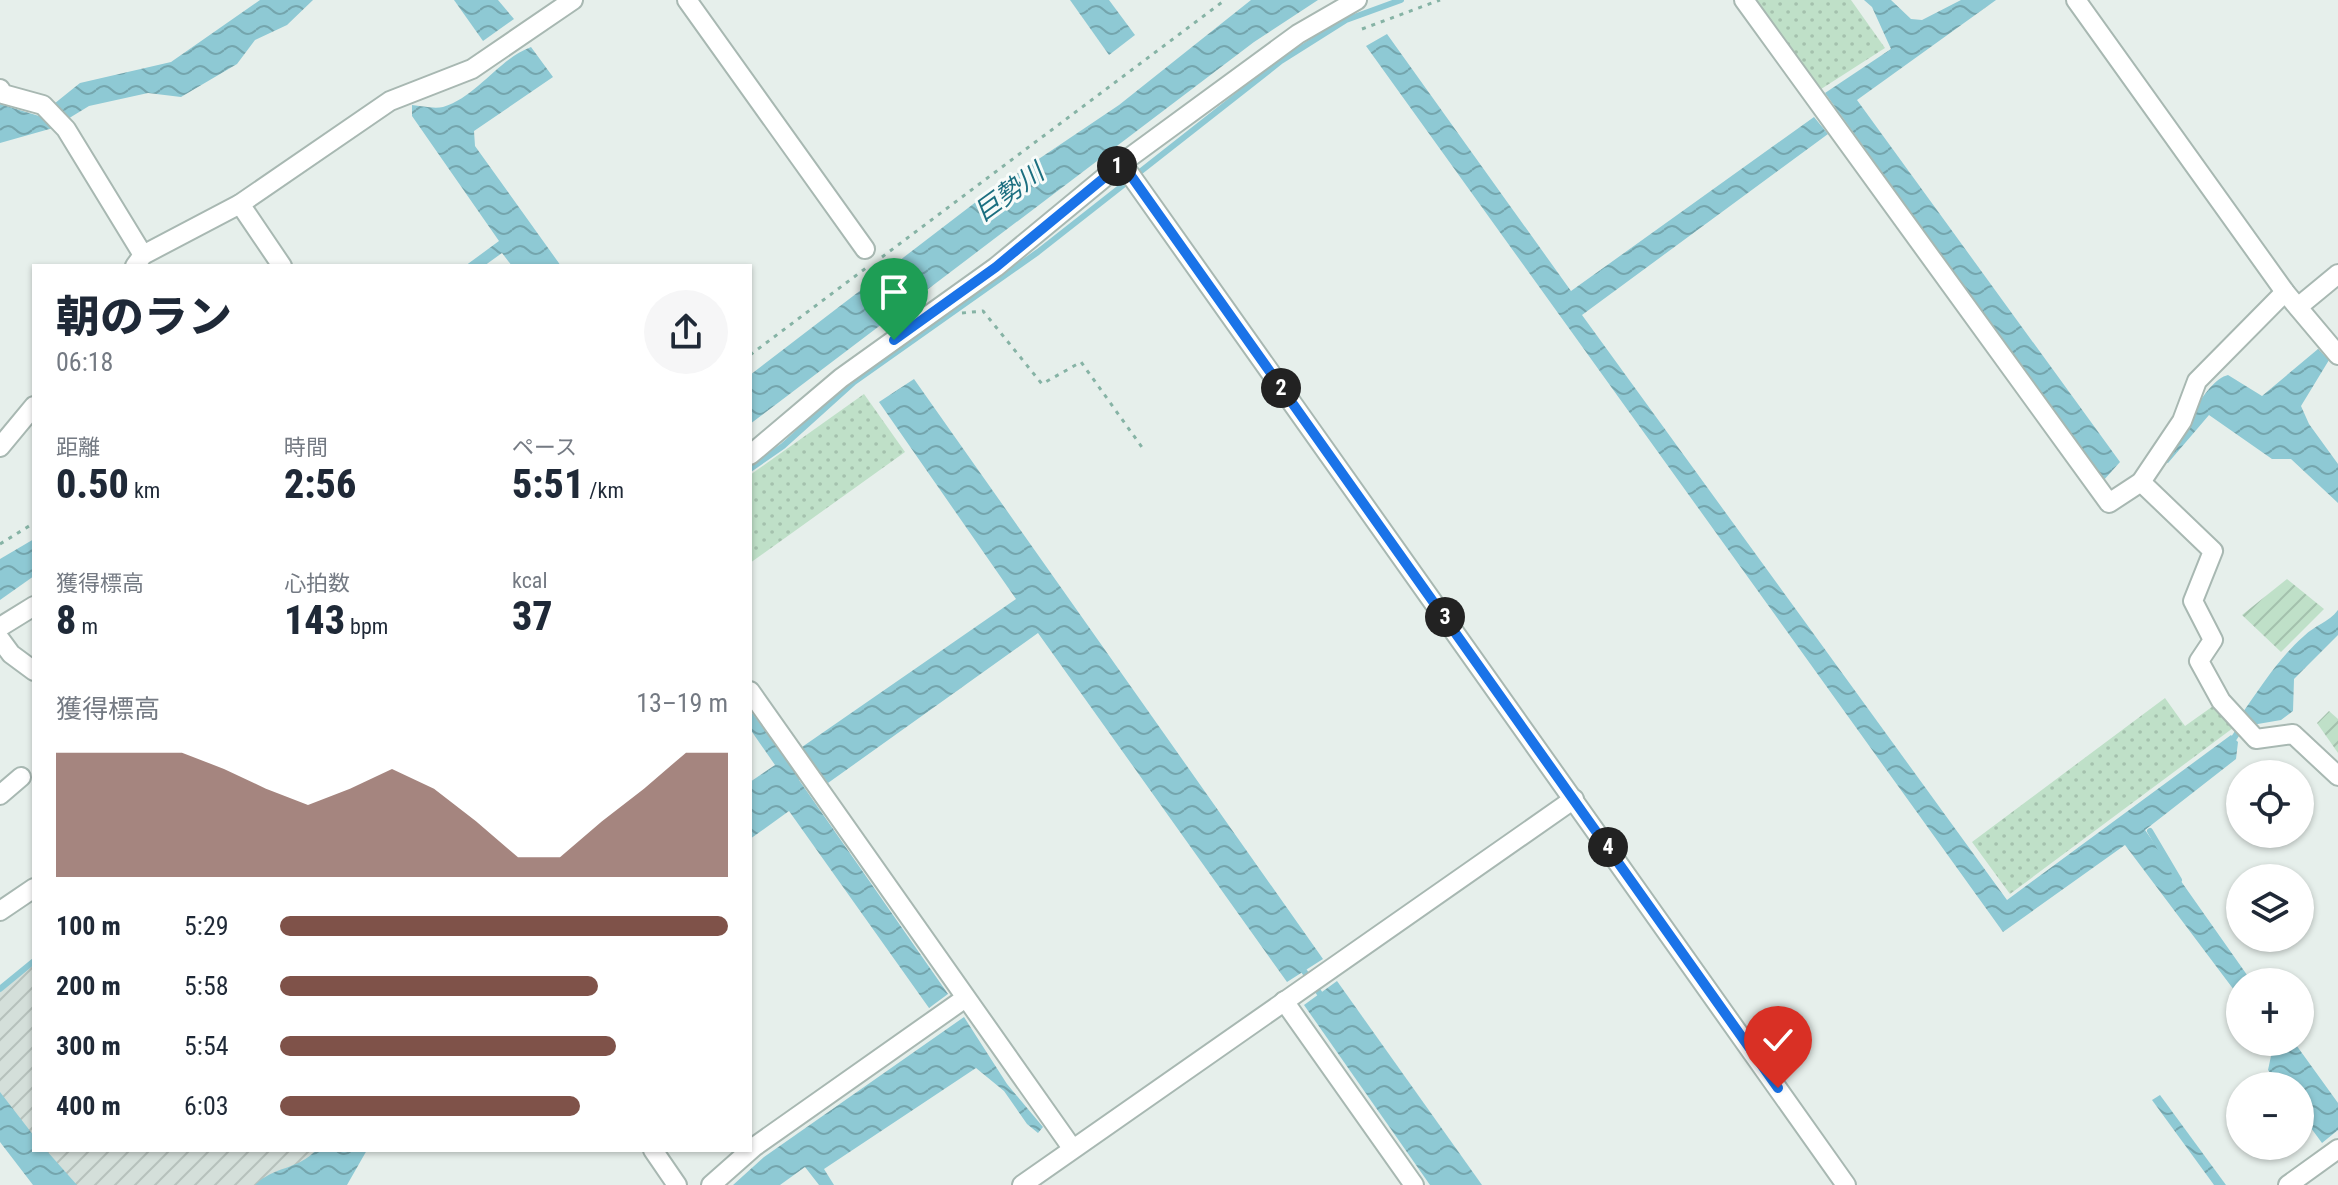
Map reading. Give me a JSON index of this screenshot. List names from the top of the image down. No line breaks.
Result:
{"water":["巨勢川"],"page":{"pins":["1","2","3","4"],"heading":["朝のラン","06:18"],"stats":[["距離","0.50 km"],["時間","2:56"],["ペース","5:51 /km"],["獲得標高","8 m"],["心拍数","143 bpm"],["kcal","37"]],"chart":["獲得標高","13–19 m"],"map_buttons":["+","−"],"list":[{"name":"100 m","note":"5:29"},{"name":"200 m","note":"5:58"},{"name":"300 m","note":"5:54"},{"name":"400 m","note":"6:03"}]}}
